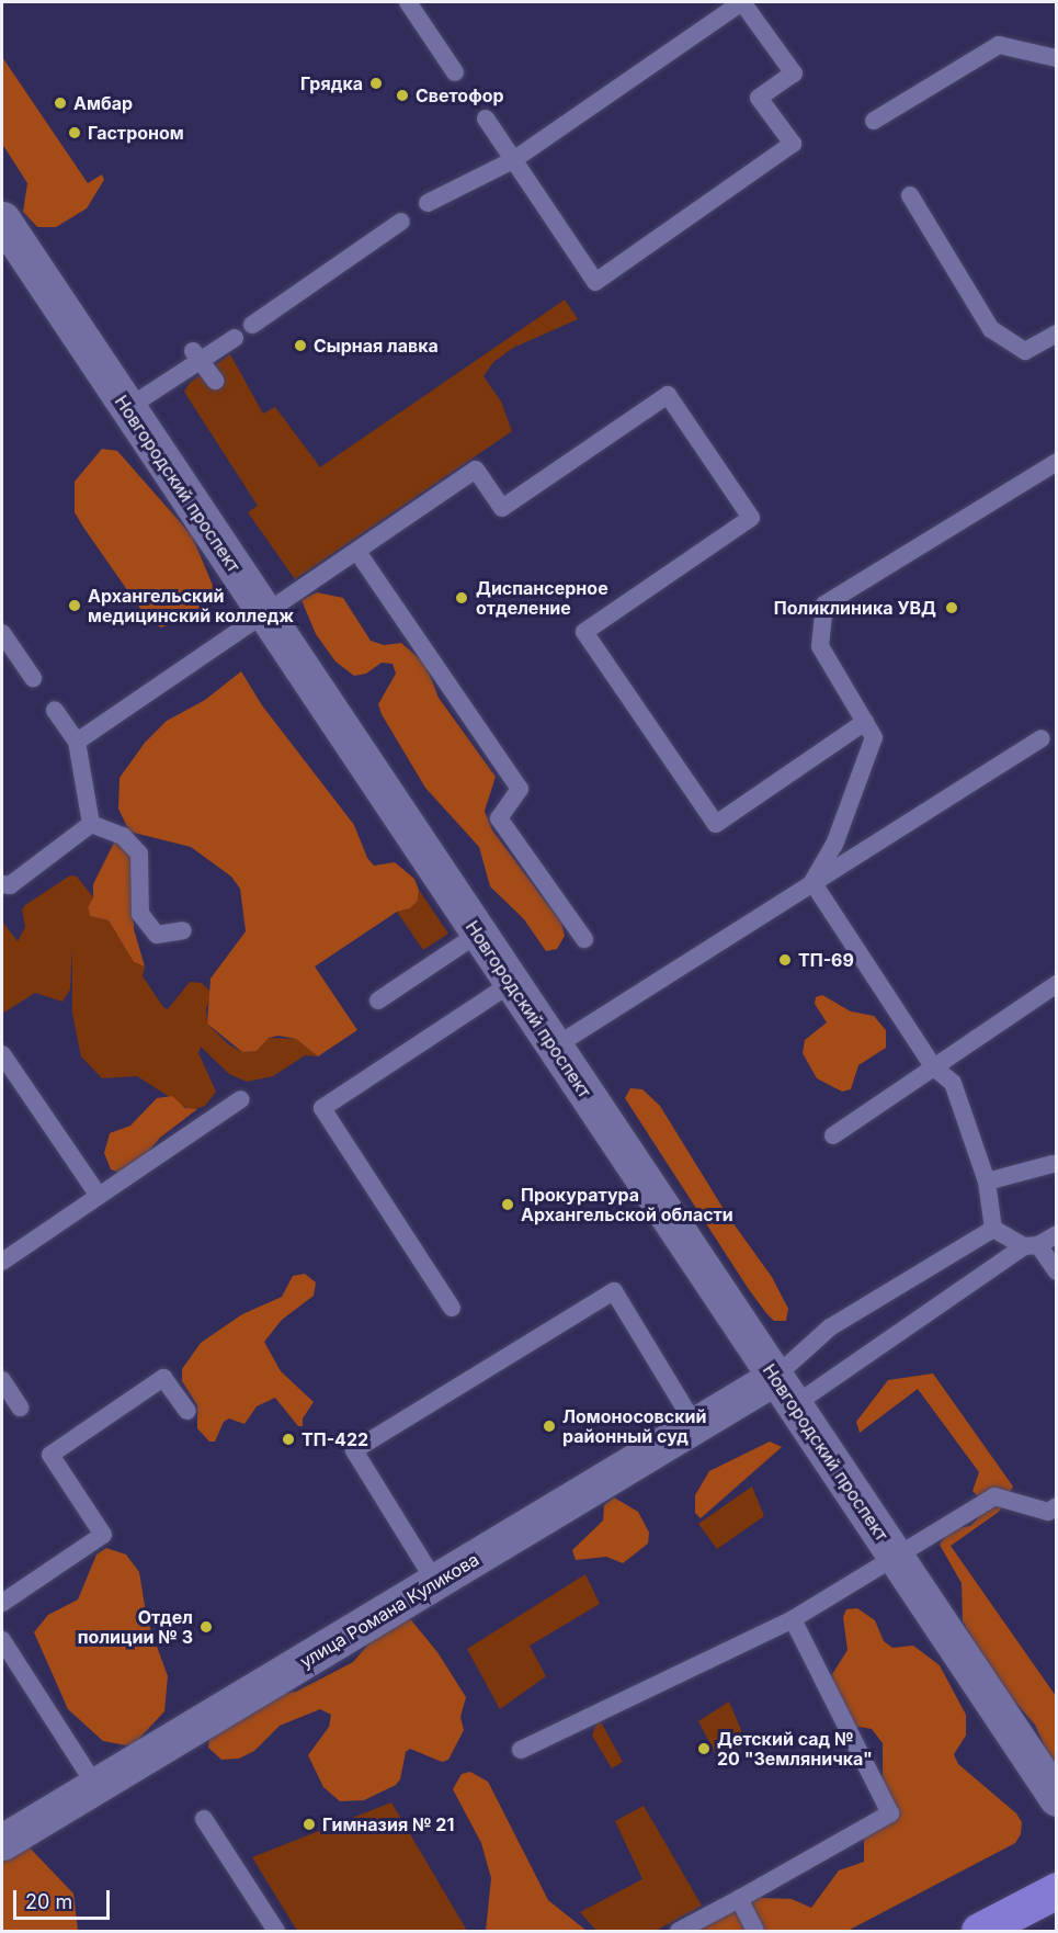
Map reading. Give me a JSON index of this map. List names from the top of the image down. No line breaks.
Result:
{"streets":{"street":["Новгородский проспект","улица Романа Куликова"]},"crossings":[["Новгородский проспект","улица Романа Куликова"]],"places":["Грядка","Светофор","Амбар","Гастроном","Сырная лавка","Диспансерное отделение","Архангельский медицинский колледж","Поликлиника УВД","ТП-69","Прокуратура Архангельской области","Ломоносовский районный cуд","ТП-422","Отдел полиции № 3","Детский сад № 20 \"Земляничка\"","Гимназия № 21"],"scale_bar":"20 m"}
